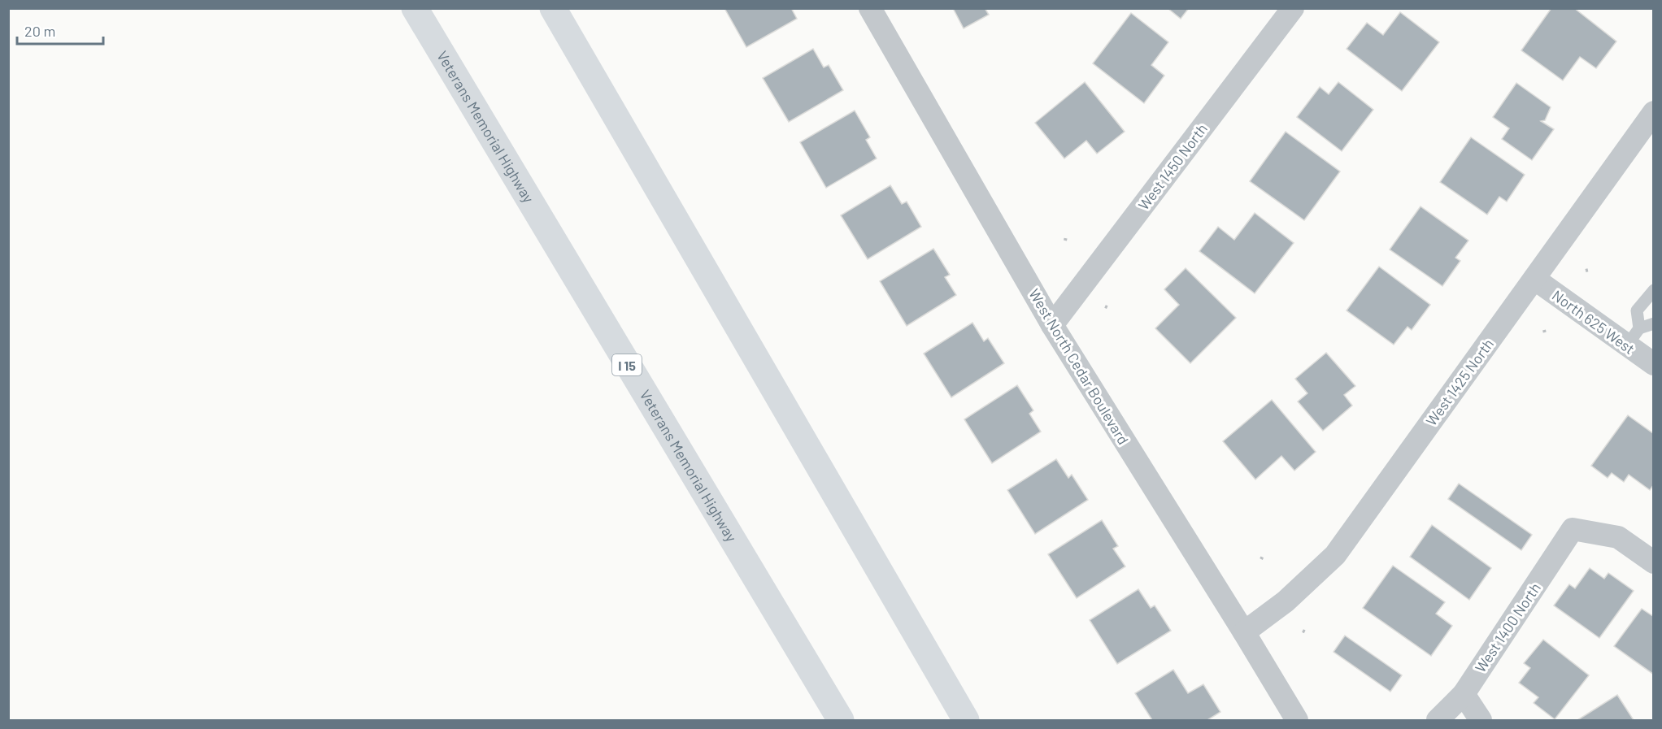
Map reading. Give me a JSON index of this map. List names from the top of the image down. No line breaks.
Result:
{"streets":{"highway":["Veterans Memorial Highway","I 15"],"street":["West 1450 North","North 625 West","West North Cedar Boulevard","West 1425 North","West 1400 North"]},"crossings":[["West 1450 North","West North Cedar Boulevard"],["North 625 West","West 1425 North"],["West North Cedar Boulevard","West 1425 North"]],"scale_bar":"20 m"}
